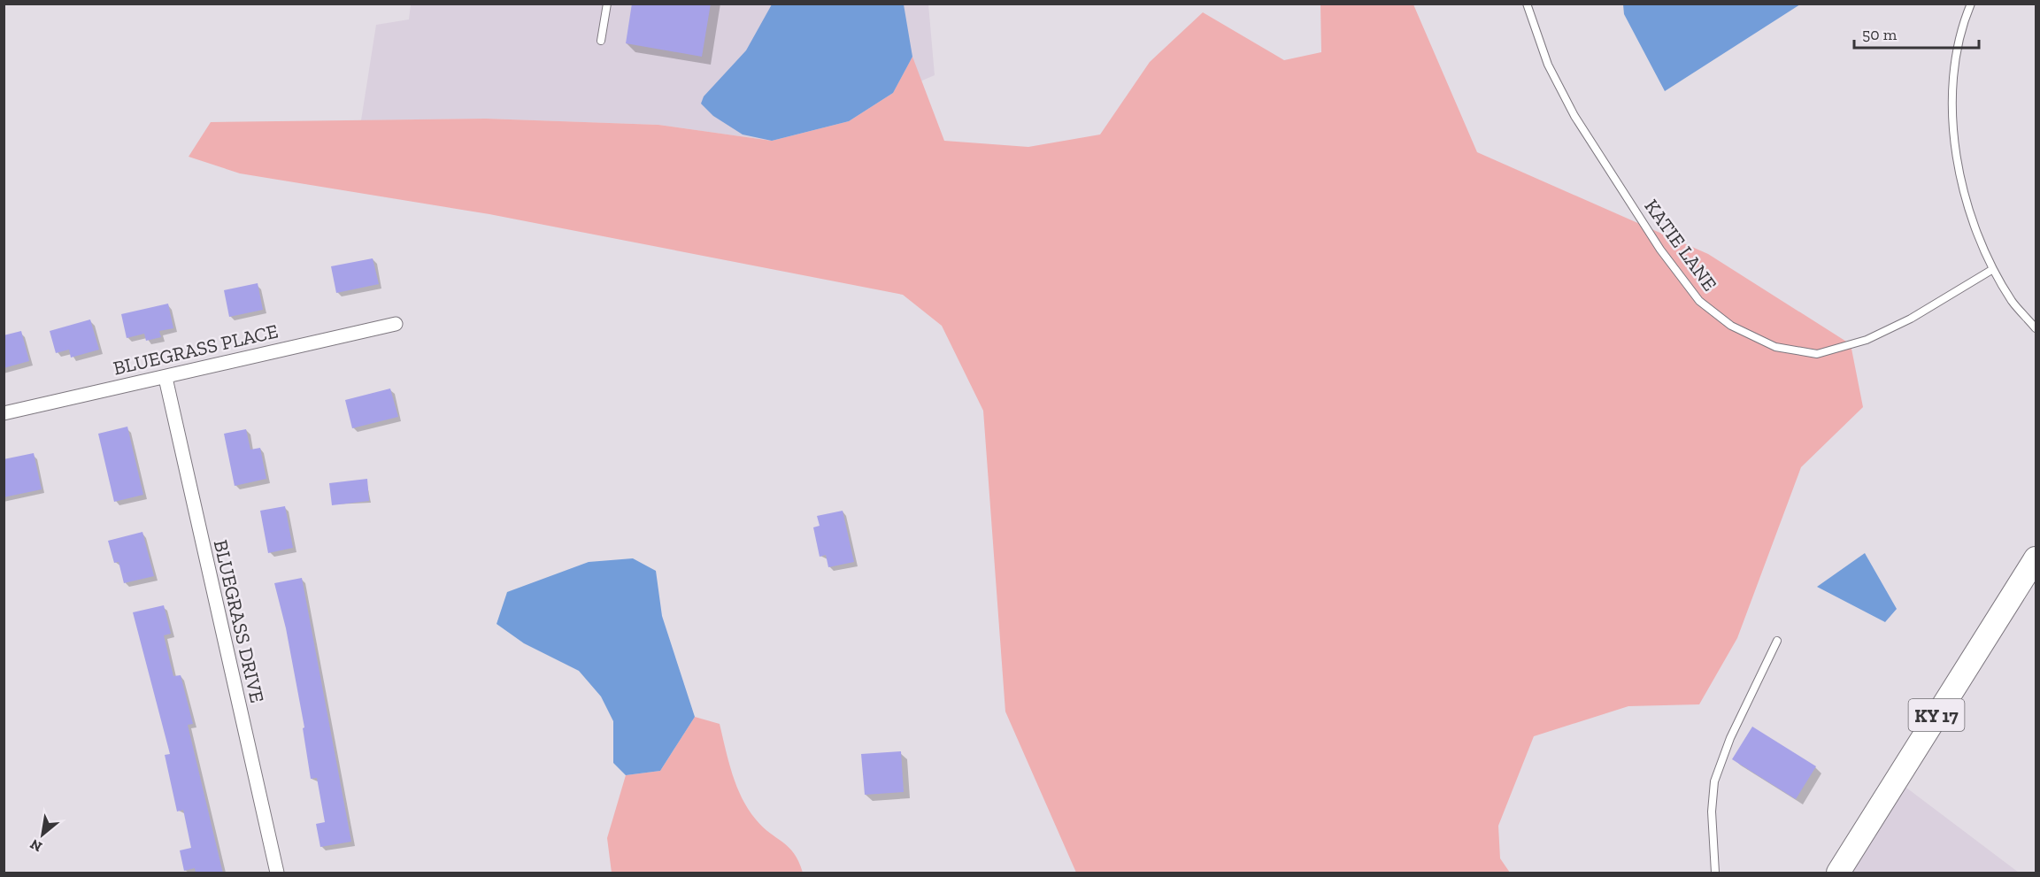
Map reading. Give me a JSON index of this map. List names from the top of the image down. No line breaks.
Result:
{"streets":{"main road":["KY 17"],"street":["BLUEGRASS PLACE","BLUEGRASS DRIVE"],"lane":["KATIE LANE"]},"crossings":[["BLUEGRASS PLACE","BLUEGRASS DRIVE"]],"scale_bar":"50 m","north":"bottom left"}
